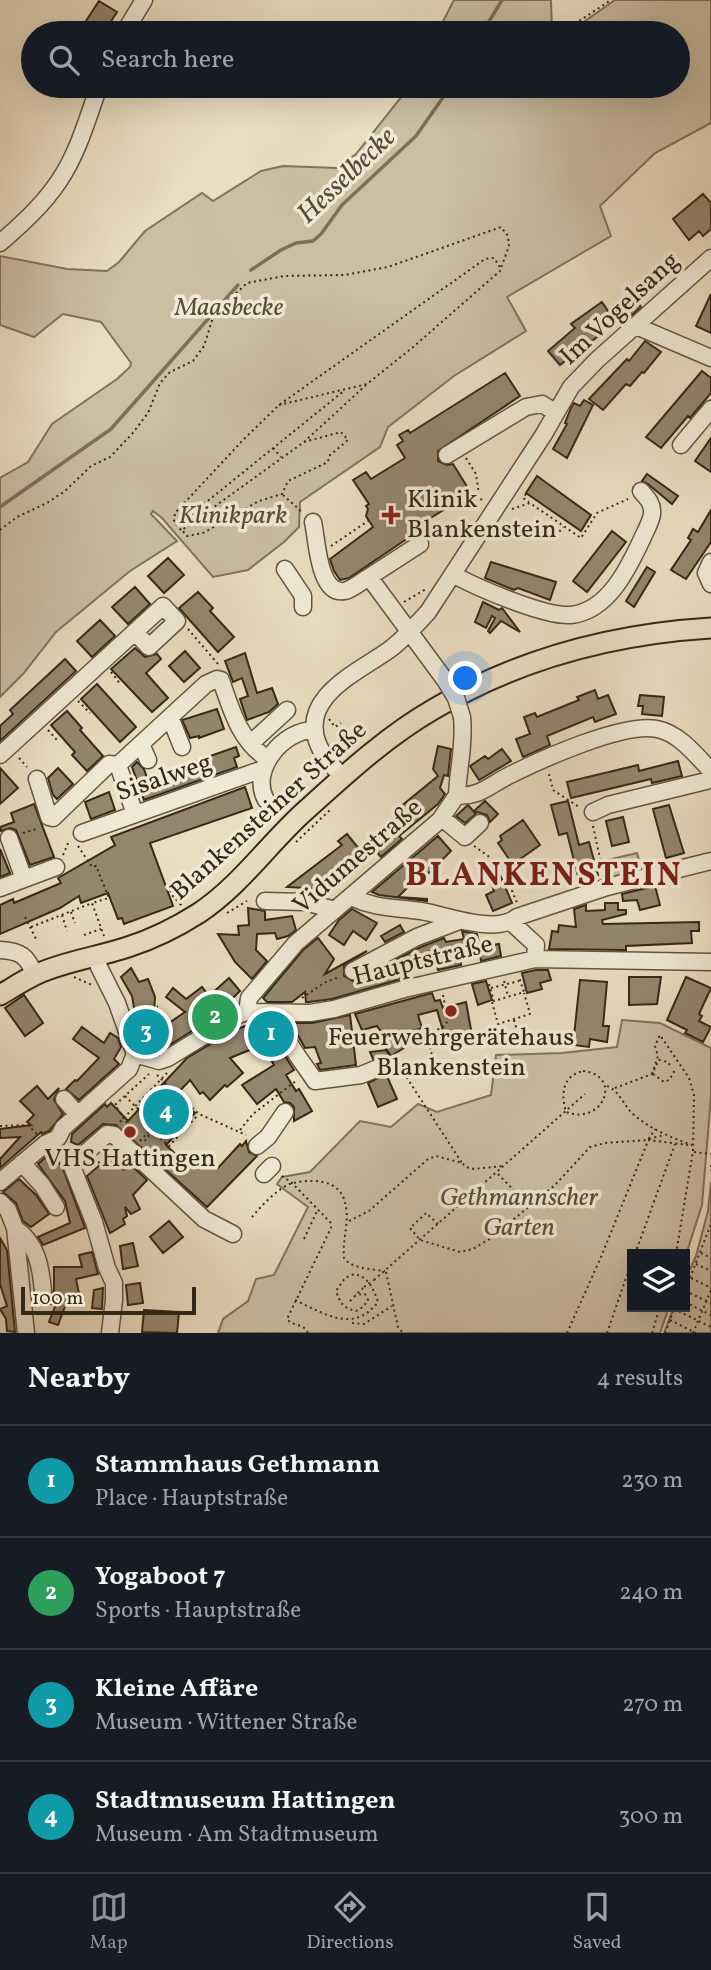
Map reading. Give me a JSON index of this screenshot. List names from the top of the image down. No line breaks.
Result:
{"streets":{"main road":["Blankensteiner Straße"],"street":["Im Vogelsang","Sisalweg","Vidumestraße","Hauptstraße"]},"crossings":[["Vidumestraße","Hauptstraße"]],"districts":["BLANKENSTEIN"],"water":["Hesselbecke"],"parks":["Maasbecke","Klinikpark","Gethmannscher Garten"],"places":{"health":["Klinik Blankenstein"],"other":["Feuerwehrgerätehaus Blankenstein","VHS Hattingen"]},"scale_bar":"100 m","page":{"search":"Search here","pins":["2","3","1","4"],"scale":"100 m","heading":["Nearby","4 results"],"list":[{"mark":"1","name":"Stammhaus Gethmann","note":"Place · Hauptstraße","value":"230 m"},{"mark":"2","name":"Yogaboot 7","note":"Sports · Hauptstraße","value":"240 m"},{"mark":"3","name":"Kleine Affäre","note":"Museum · Wittener Straße","value":"270 m"},{"mark":"4","name":"Stadtmuseum Hattingen","note":"Museum · Am Stadtmuseum","value":"300 m"}],"nav":["Map","Directions","Saved"]}}
